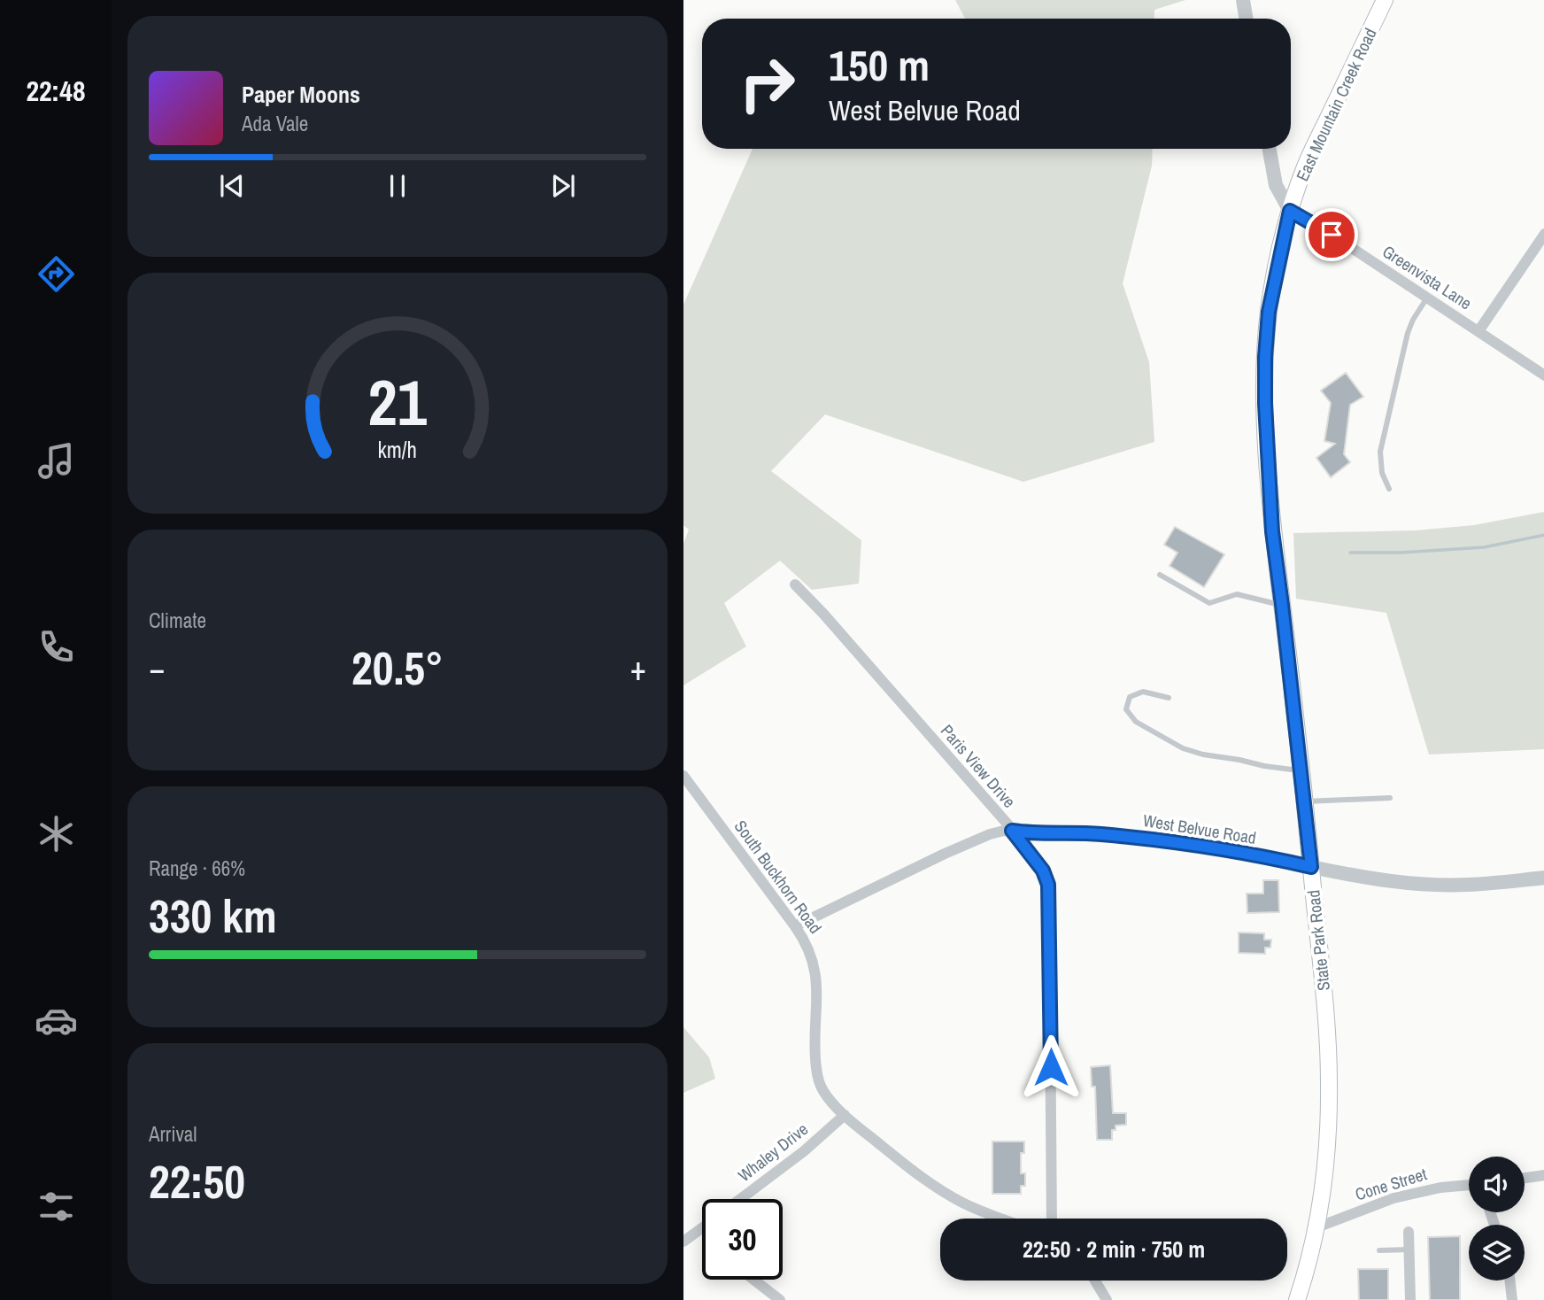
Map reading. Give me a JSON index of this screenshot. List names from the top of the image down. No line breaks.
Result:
{"streets":{"main road":["East Mountain Creek Road","State Park Road"],"street":["Greenvista Lane","Paris View Drive","West Belvue Road","South Buckhorn Road","Whaley Drive","Cone Street"]},"crossings":[["East Mountain Creek Road","Greenvista Lane"],["East Mountain Creek Road","State Park Road"],["Greenvista Lane","State Park Road"],["Paris View Drive","West Belvue Road"],["West Belvue Road","South Buckhorn Road"],["West Belvue Road","State Park Road"],["South Buckhorn Road","Whaley Drive"],["State Park Road","Cone Street"]],"page":{"tabs":"22:48","turn":["150 m","West Belvue Road"],"song":["Paper Moons","Ada Vale"],"tile":["Climate",["Range · 66%","330 km"],["Arrival","22:50"]],"heat":["−","20.5°","+"],"limit":"30","trip":"22:50 · 2 min · 750 m","gauge":["21","km/h"]}}
